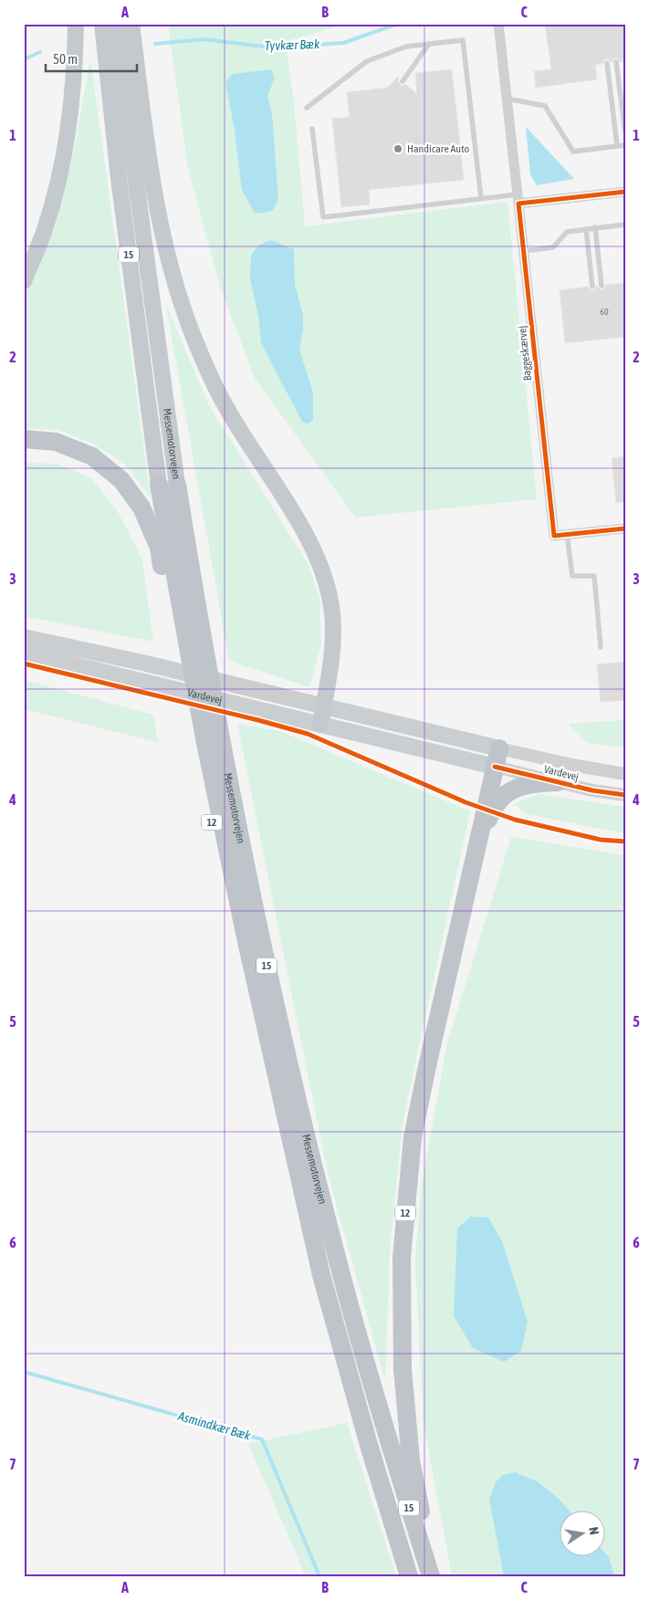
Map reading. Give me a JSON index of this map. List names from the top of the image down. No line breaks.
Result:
{"streets":{"highway":["15","Messemotorvejen","12"],"main road":["Vardevej"],"street":["Baggeskærvej"]},"crossings":[["Messemotorvejen","12"],["Vardevej","12"]],"water":["Tyvkær Bæk","Asmindkær Bæk"],"places":["Handicare Auto"],"house_numbers":["60"],"scale_bar":"50 m","north":"right","grid":{"columns":["A","B","C"],"rows":["1","2","3","4","5","6","7"]}}
